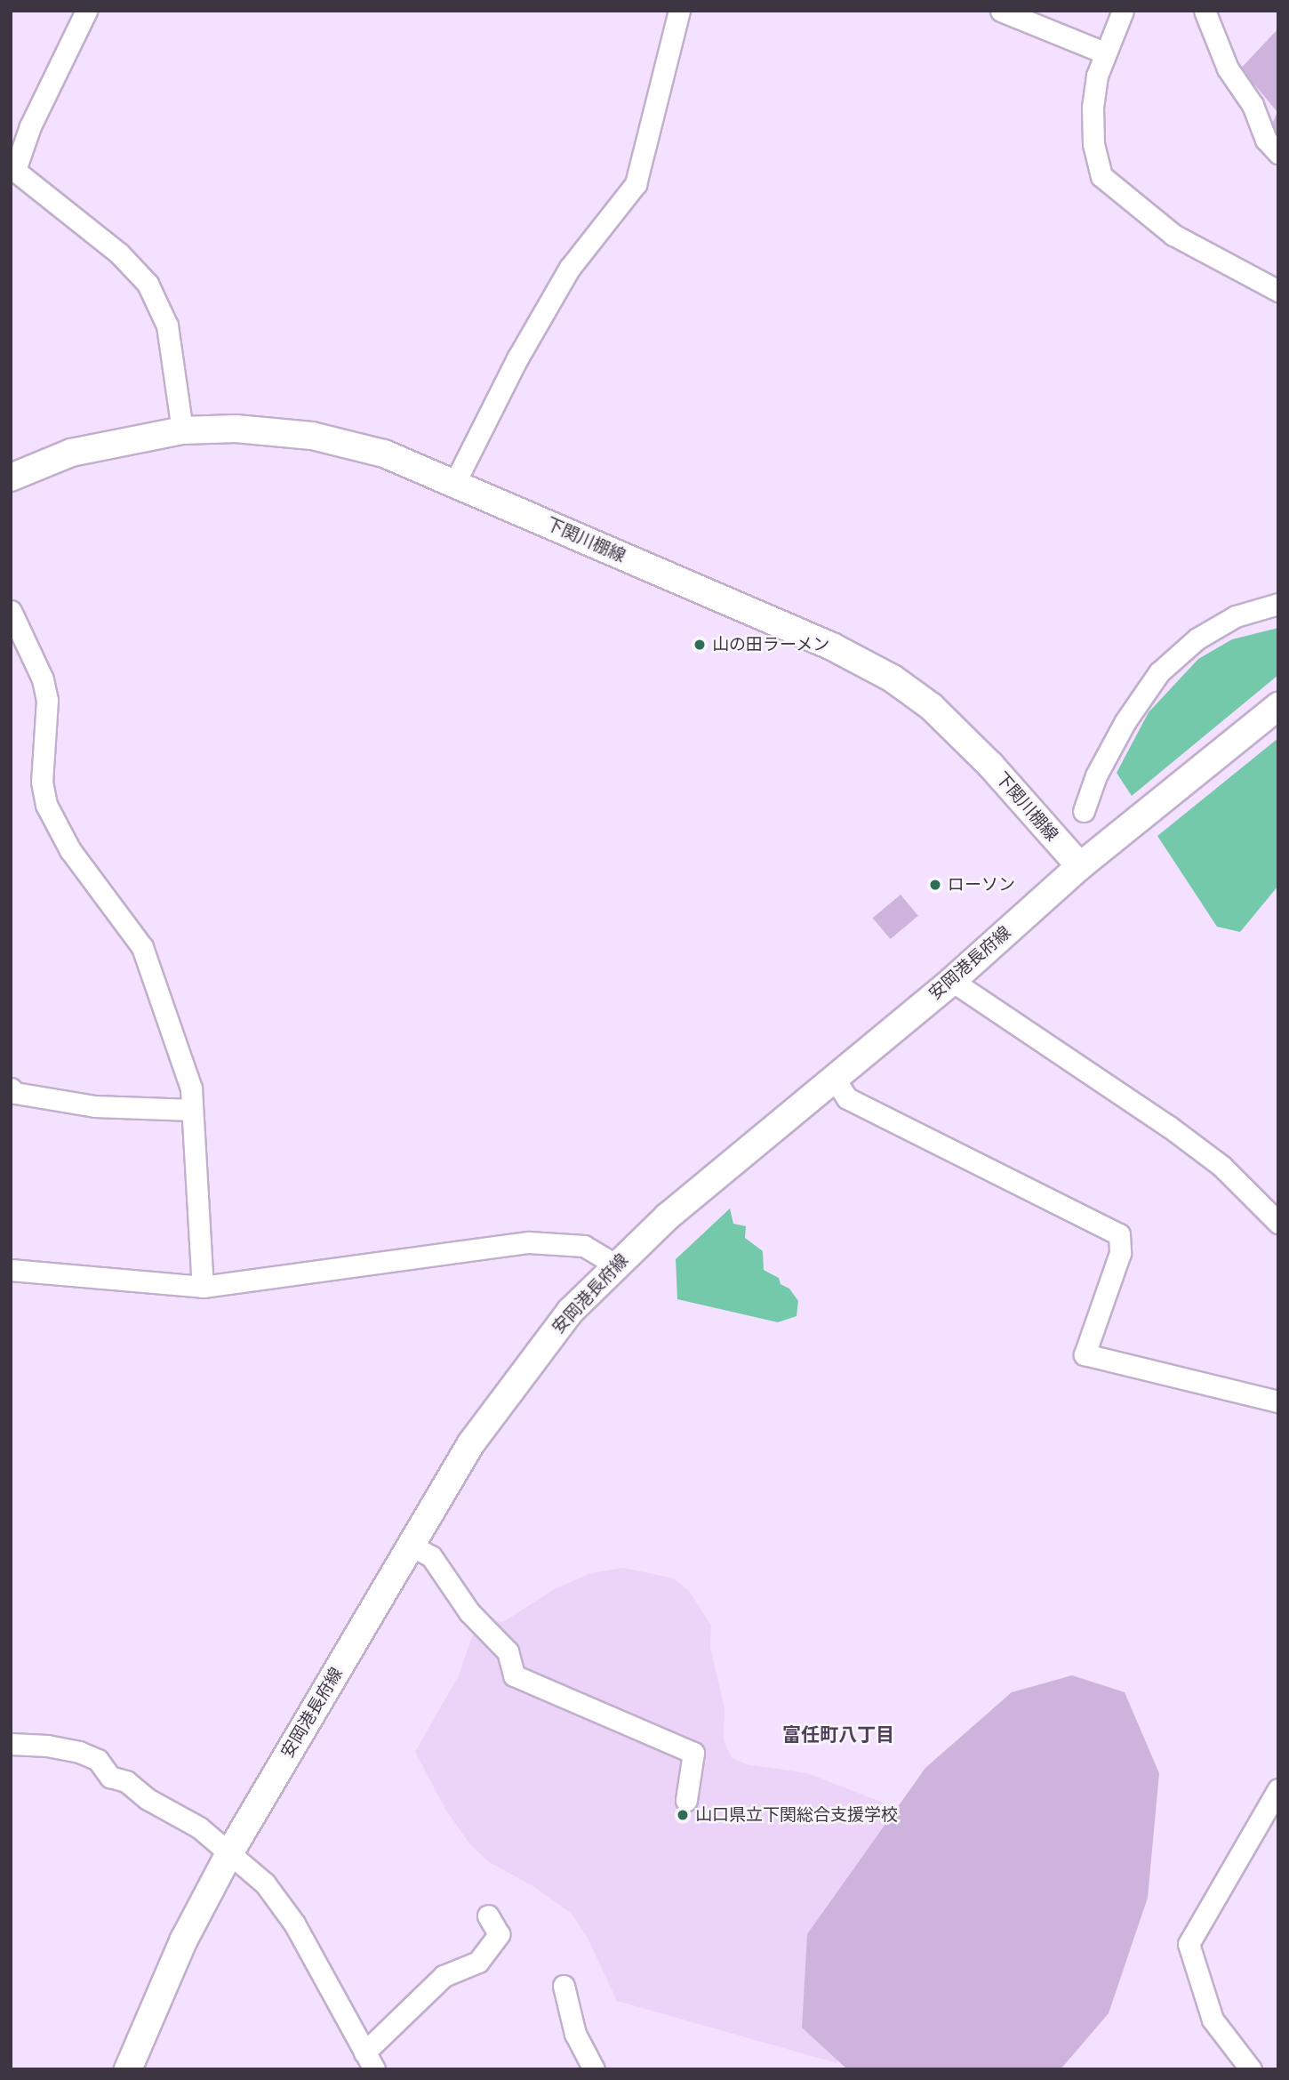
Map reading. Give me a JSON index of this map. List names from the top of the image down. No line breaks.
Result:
{"streets":{"main road":["下関川棚線","安岡港長府線"]},"crossings":[["下関川棚線","安岡港長府線"]],"districts":["富任町八丁目"],"places":["山の田ラーメン","ローソン","山口県立下関総合支援学校"]}
